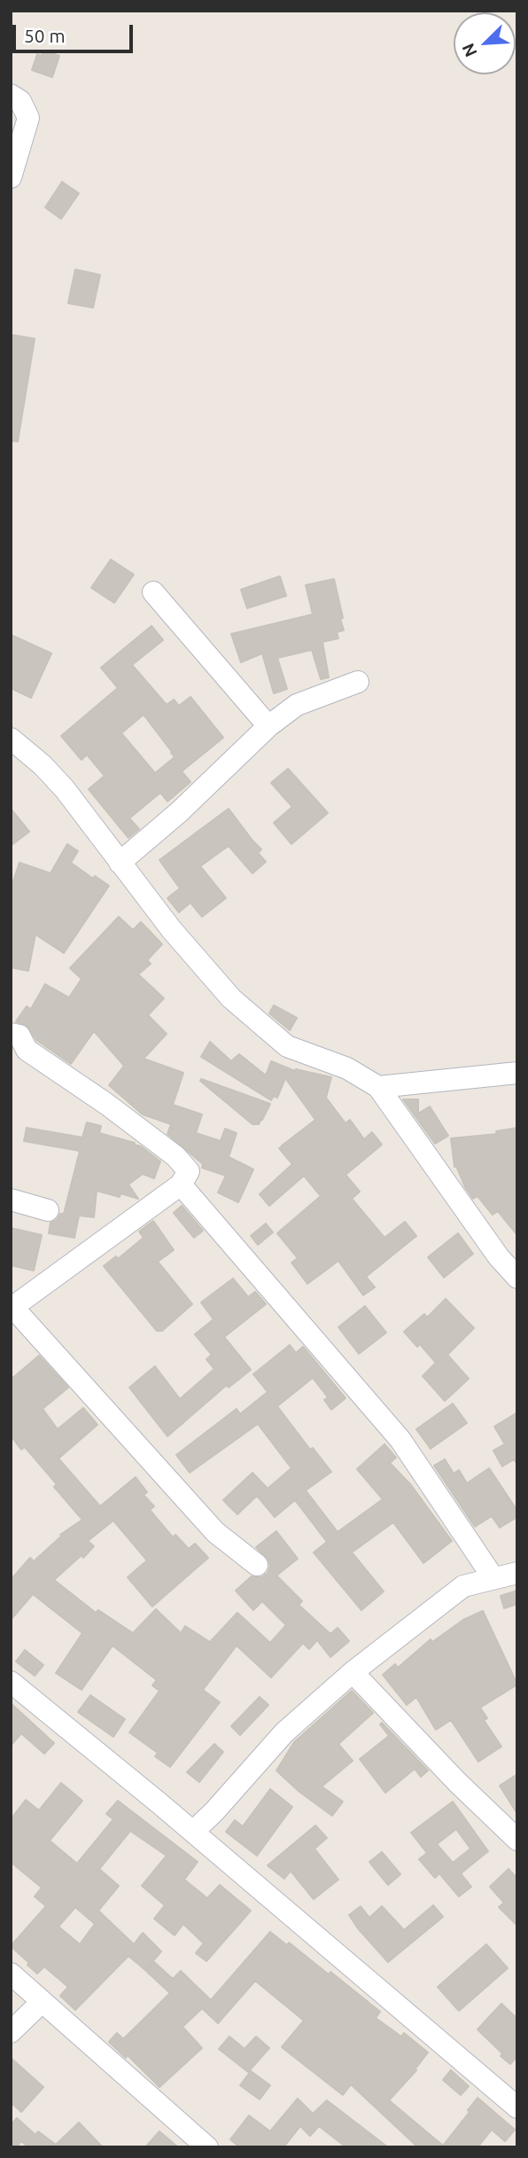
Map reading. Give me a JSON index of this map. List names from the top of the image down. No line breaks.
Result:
{"scale_bar":"50 m","north":"bottom left"}
